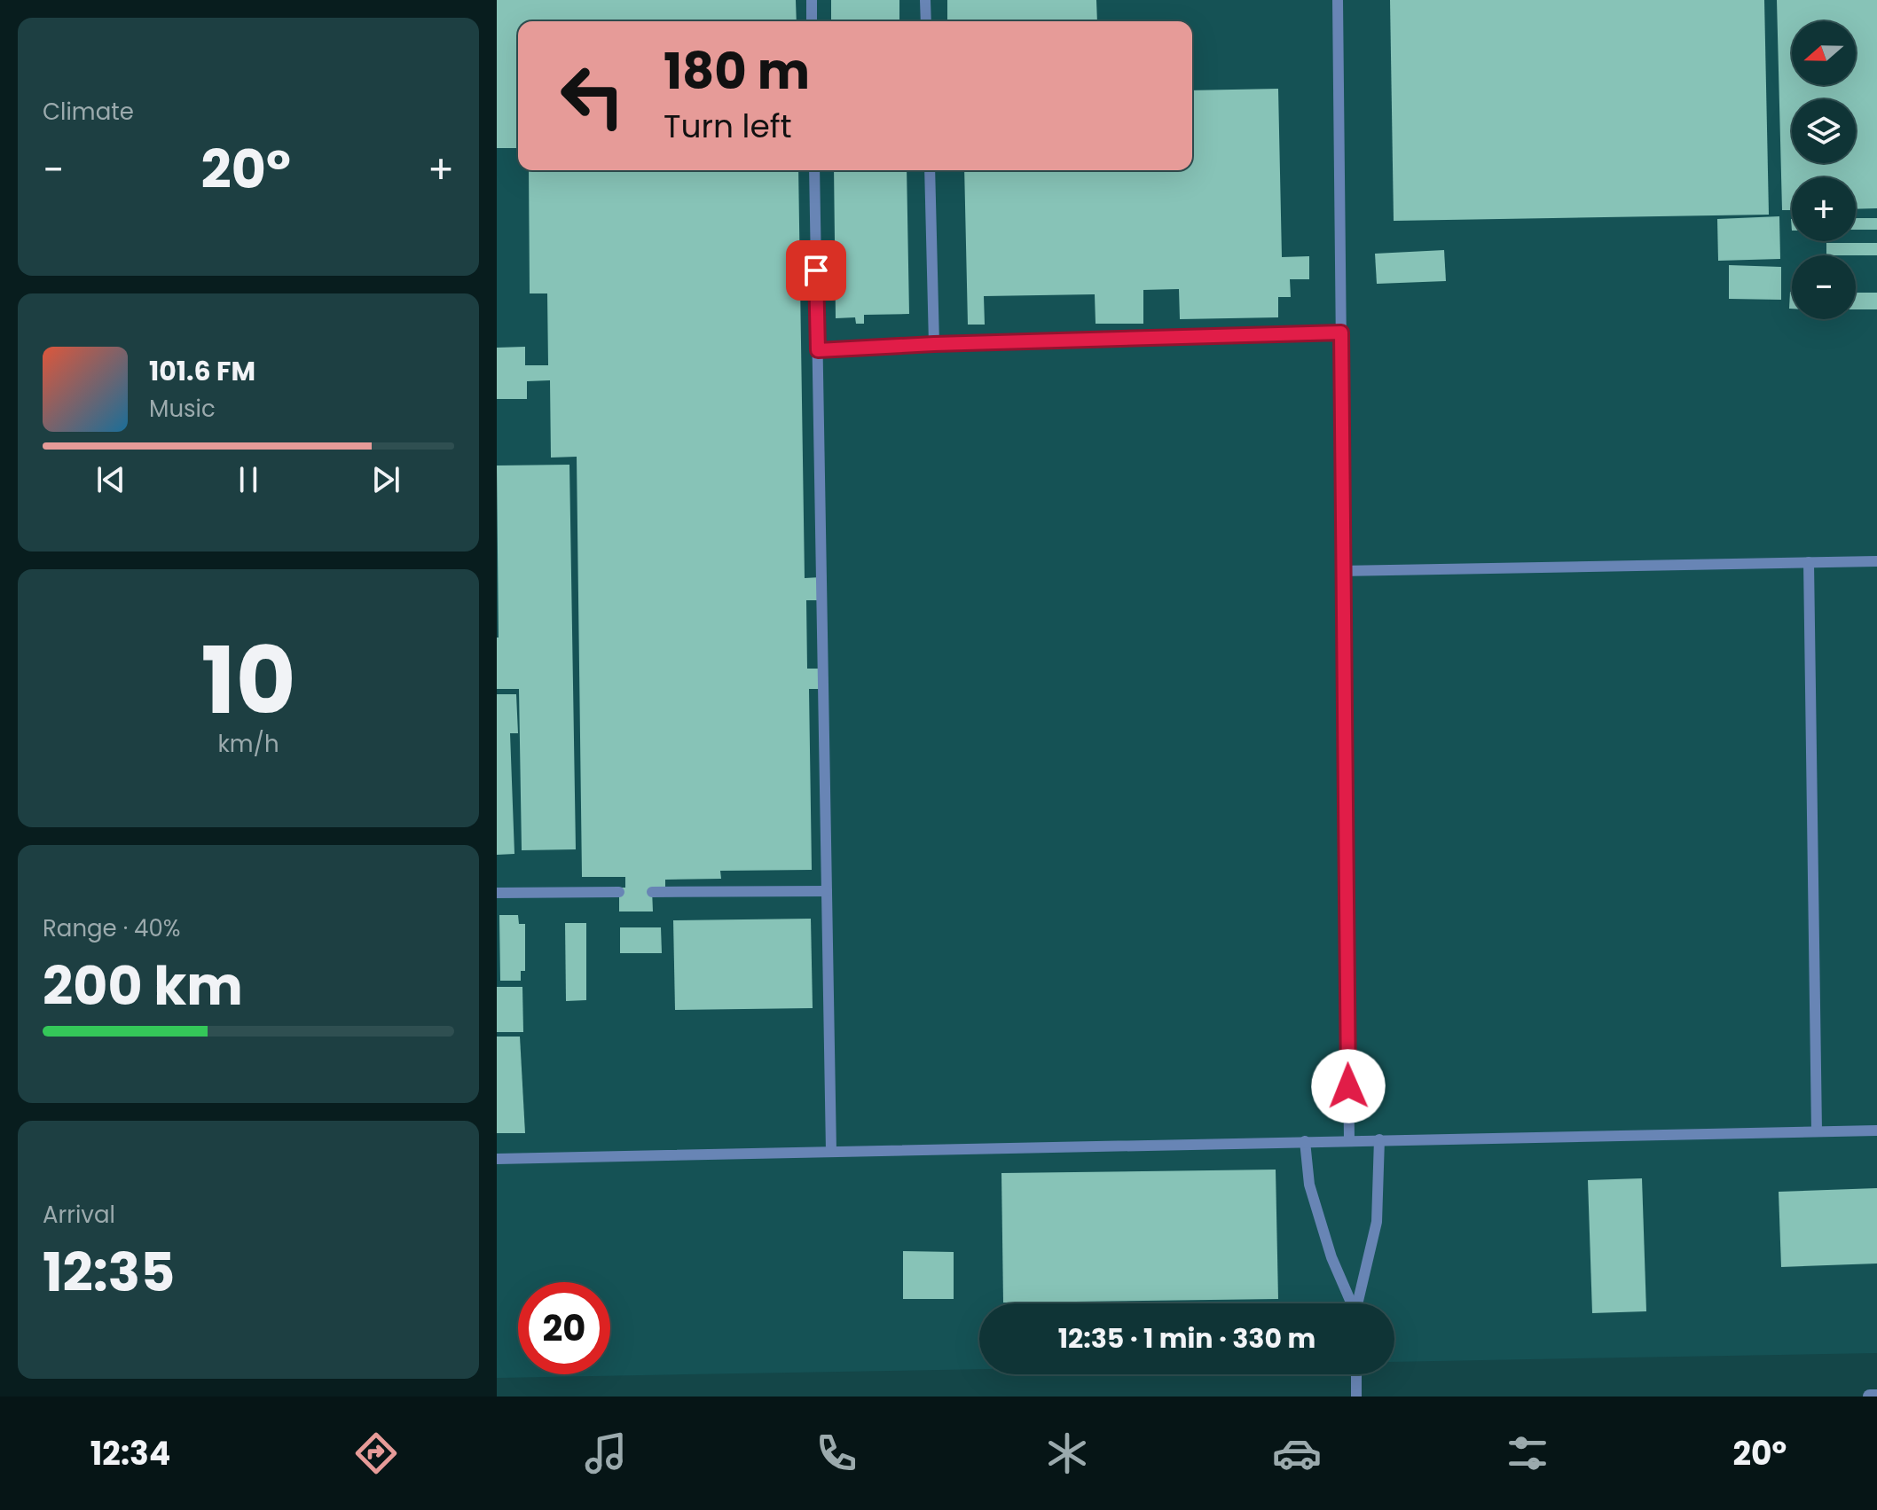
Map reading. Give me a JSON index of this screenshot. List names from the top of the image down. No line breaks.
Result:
{"north":"left","page":{"tile":["Climate",["10","km/h"],["Range · 40%","200 km"],["Arrival","12:35"]],"map_buttons":["+","−"],"turn":["180 m","Turn left"],"heat":["−","20°","+"],"song":["101.6 FM","Music"],"limit":"20","trip":"12:35 · 1 min · 330 m","tabs":["12:34","20°"]}}
